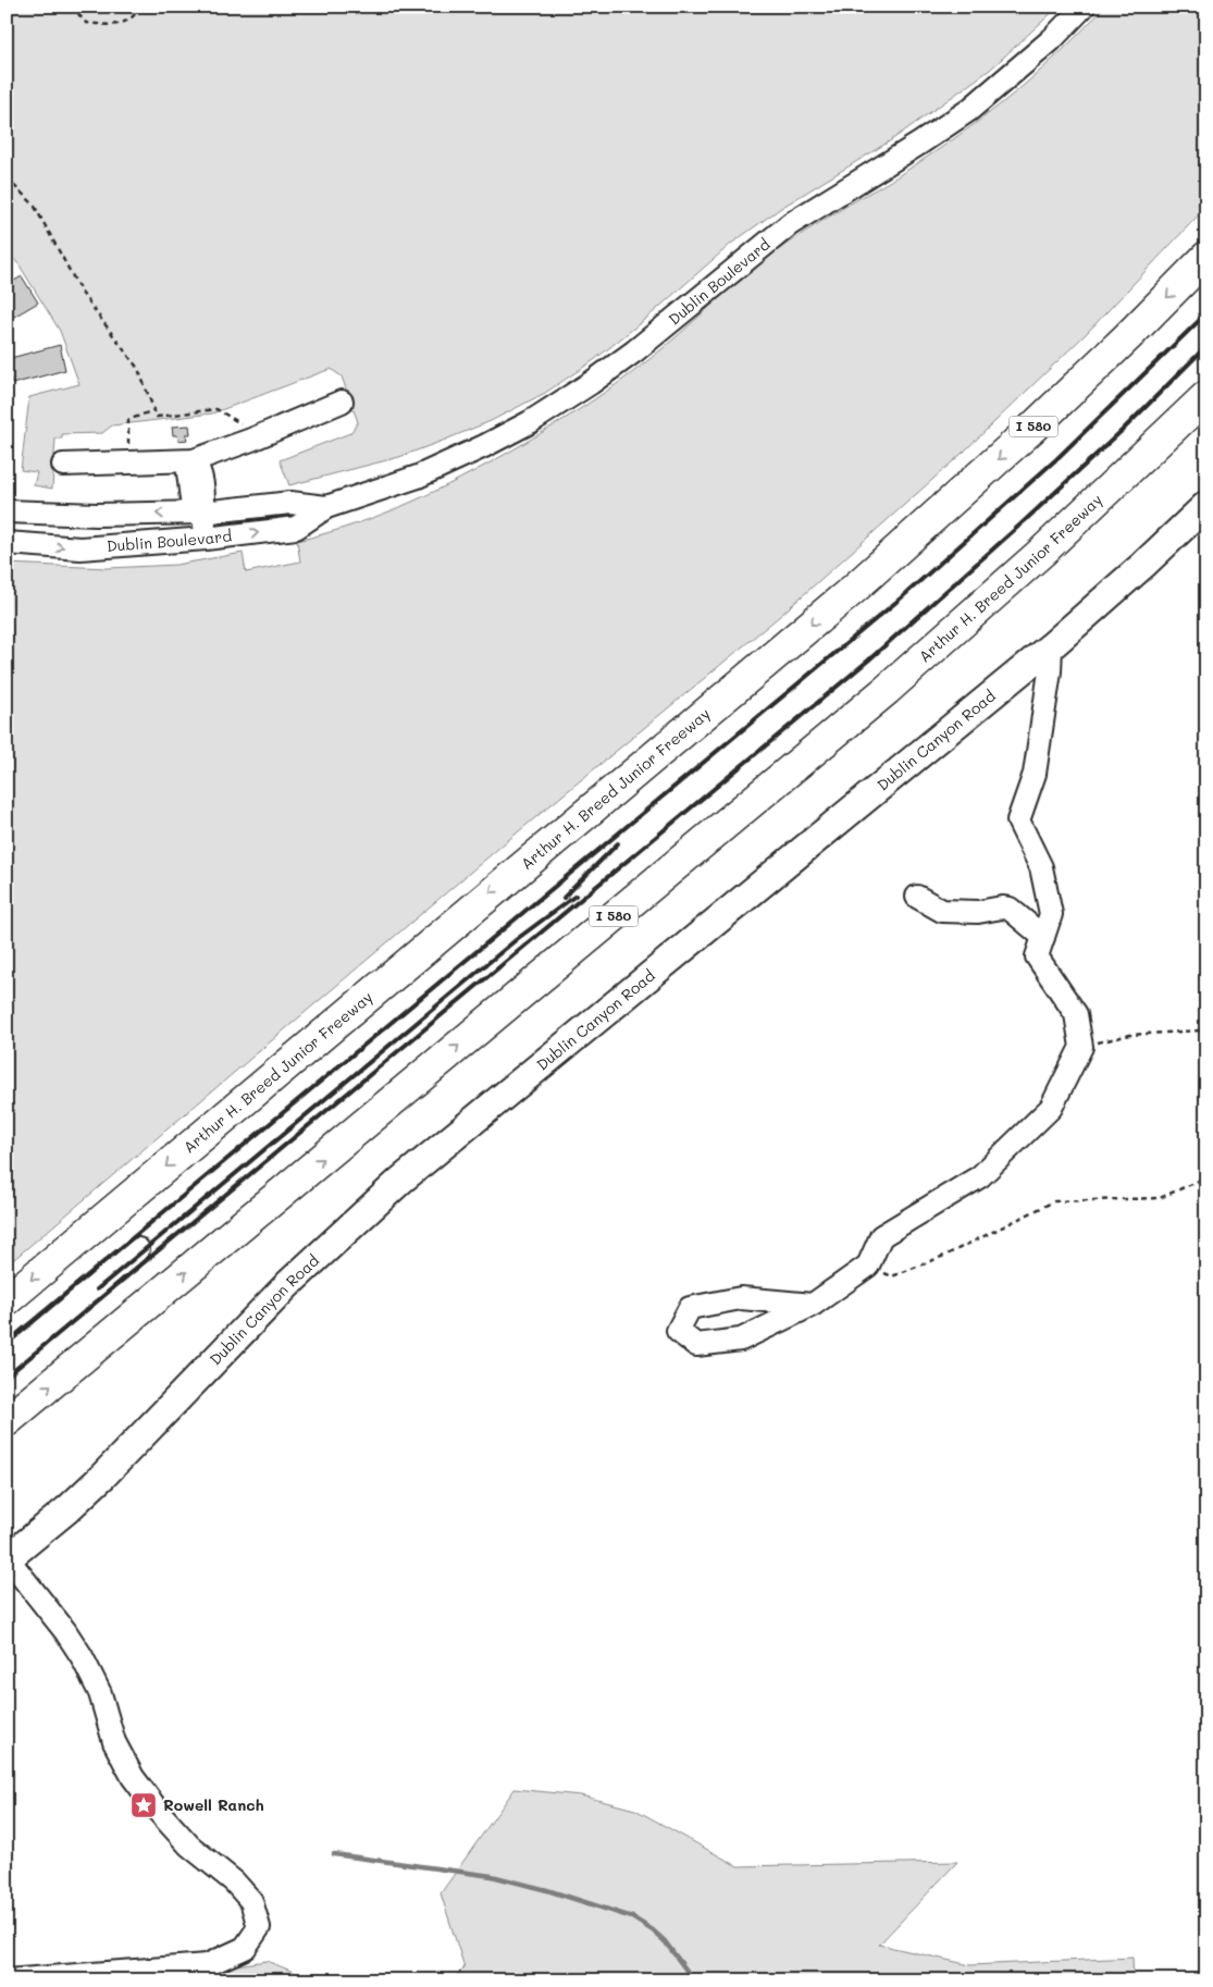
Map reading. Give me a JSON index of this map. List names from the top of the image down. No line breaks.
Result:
{"streets":{"highway":["I 580","Arthur H. Breed Junior Freeway"],"main road":["Dublin Canyon Road"],"street":["Dublin Boulevard"]},"places":{"place":["Rowell Ranch"]}}
